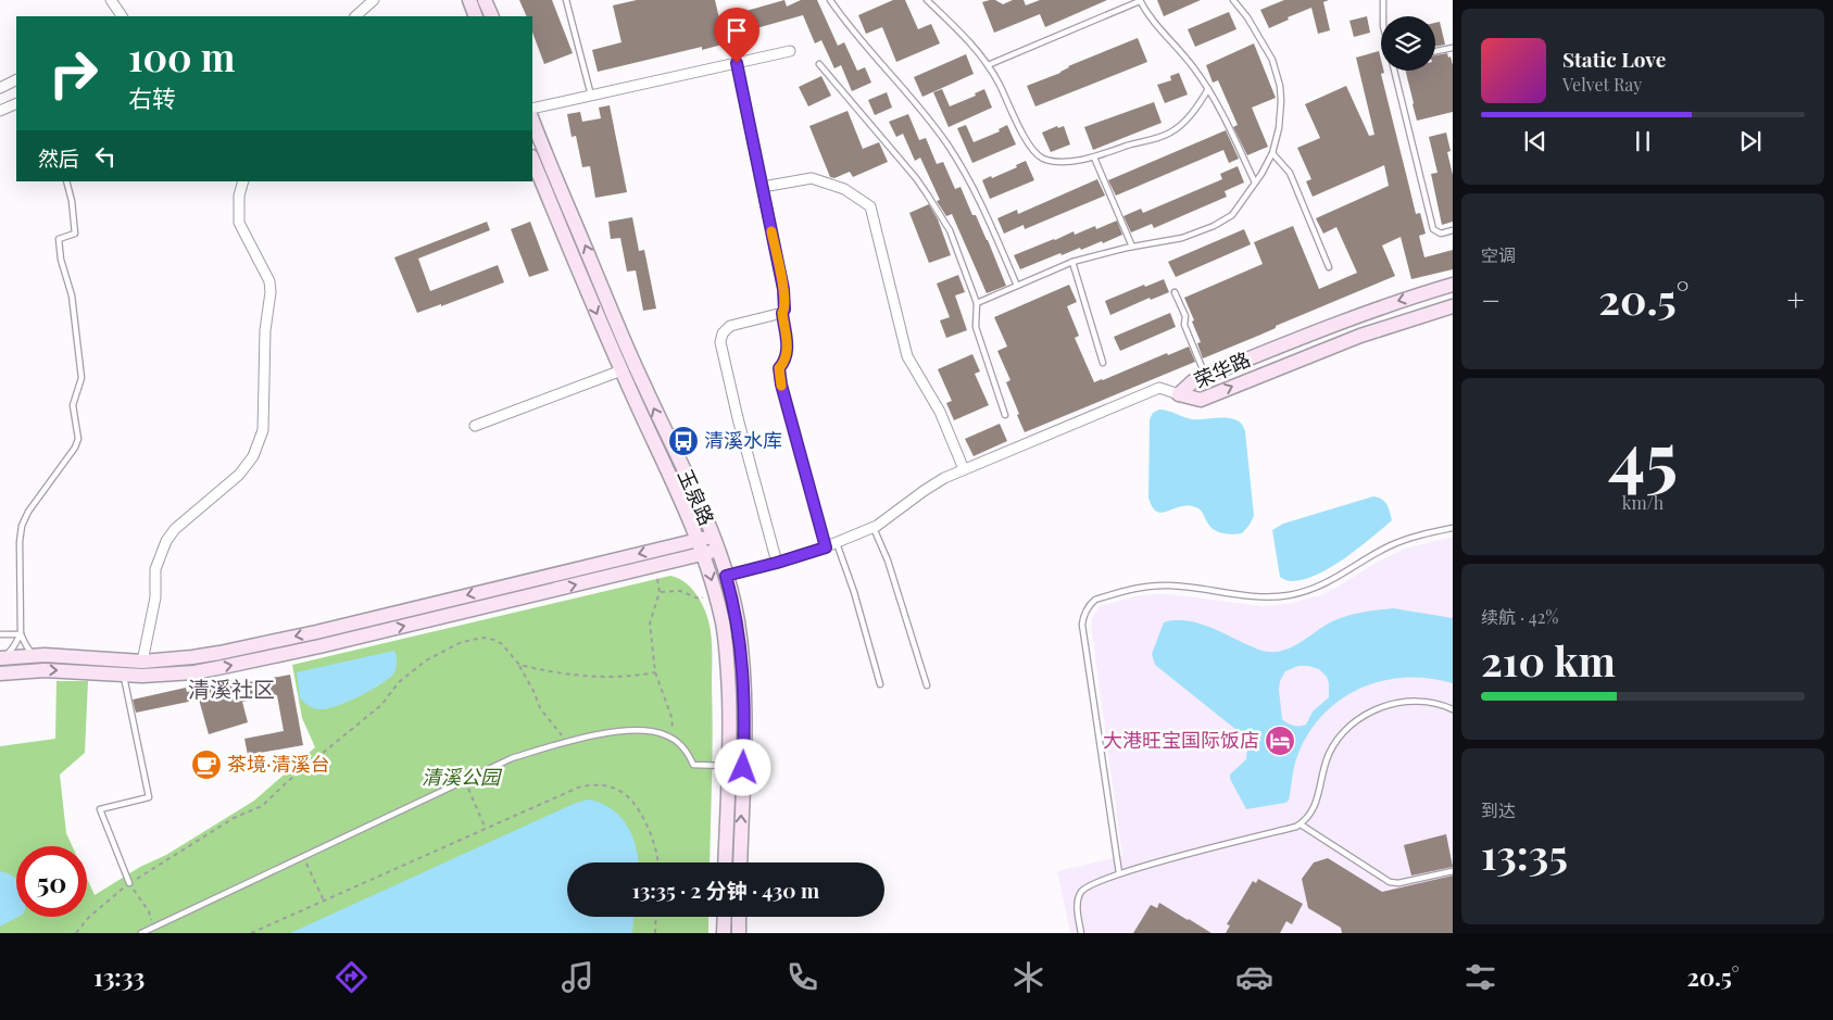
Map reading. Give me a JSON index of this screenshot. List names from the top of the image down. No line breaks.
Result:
{"streets":{"street":["荣华路","玉泉路"]},"districts":["清溪社区"],"parks":["清溪公园"],"places":{"bus stop":["清溪水库"],"hotel":["大港旺宝国际饭店"],"cafe":["茶境·清溪台"]},"page":{"turn":["100 m","右转"],"song":["Static Love","Velvet Ray"],"then":"然后","tile":["空调",["45","km/h"],["续航 · 42%","210 km"],["到达","13:35"]],"heat":["−","20.5°","+"],"limit":"50","trip":"13:35 · 2 分钟 · 430 m","tabs":["13:33","20.5°"]}}
